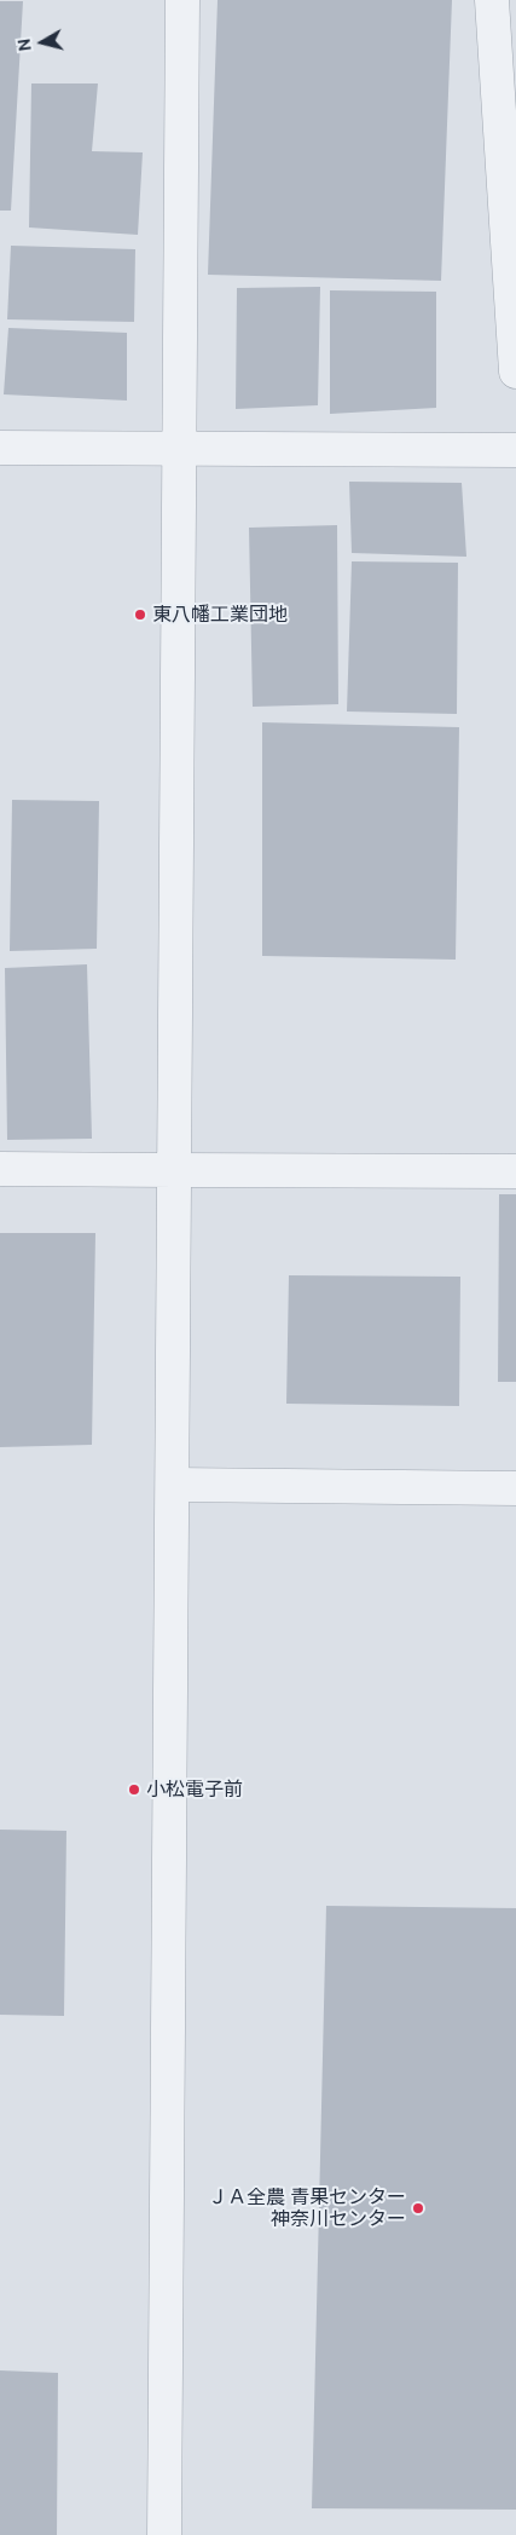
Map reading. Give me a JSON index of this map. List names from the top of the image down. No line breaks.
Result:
{"places":["東八幡工業団地","小松電子前","ＪＡ全農 青果センター 神奈川センター"],"north":"left"}
